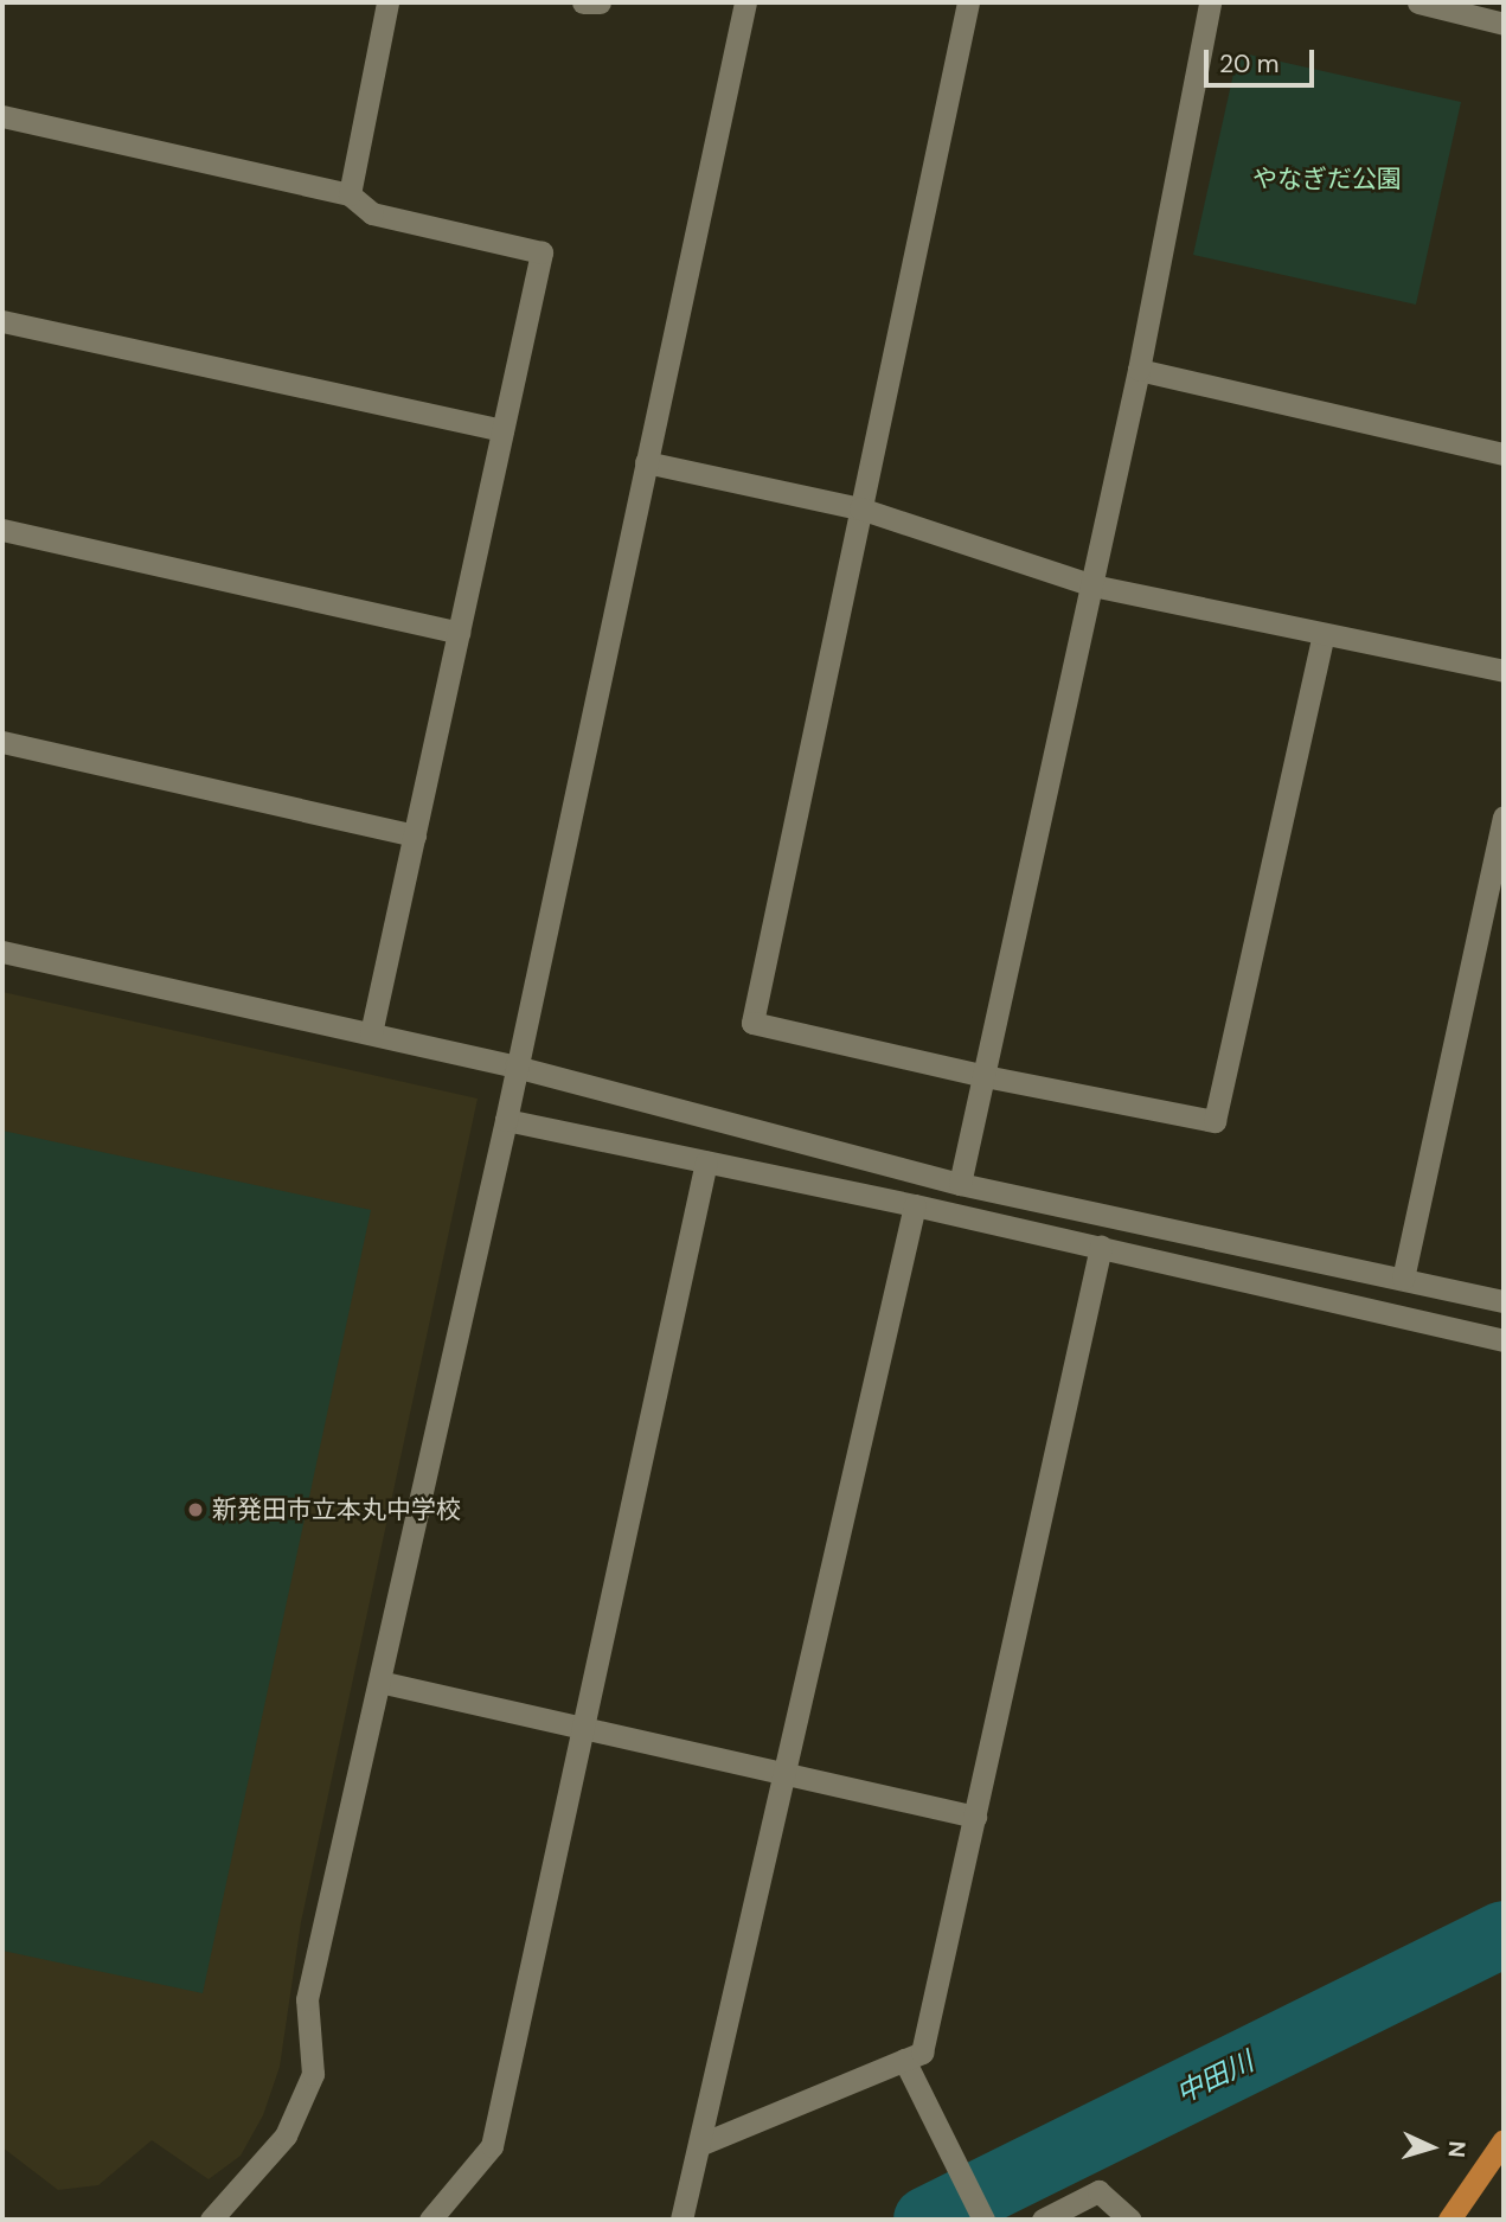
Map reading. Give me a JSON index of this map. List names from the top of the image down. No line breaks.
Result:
{"water":["中田川"],"parks":["やなぎだ公園"],"places":["新発田市立本丸中学校"],"scale_bar":"20 m","north":"right"}
